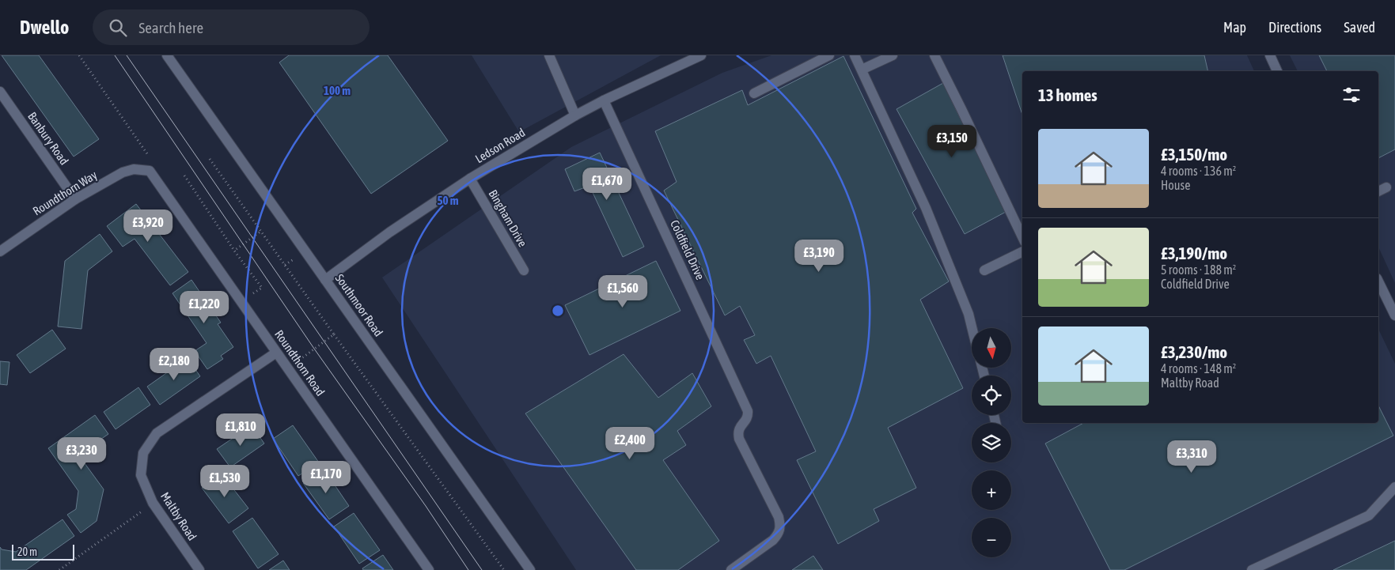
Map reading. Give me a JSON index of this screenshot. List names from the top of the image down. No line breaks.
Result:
{"streets":{"street":["Banbury Road","Ledson Road","Roundthorn Way","Bingham Drive","Coldfield Drive","Southmoor Road","Roundthorn Road","Maltby Road"]},"crossings":[["Banbury Road","Roundthorn Way"],["Ledson Road","Bingham Drive"],["Ledson Road","Coldfield Drive"],["Ledson Road","Southmoor Road"],["Roundthorn Way","Roundthorn Road"],["Roundthorn Road","Maltby Road"]],"scale_bar":"20 m","north":"bottom","page":{"header":"Dwello","search":"Search here","nav":["Map","Directions","Saved"],"heading":"13 homes","list":[{"name":"£3,150/mo","note":"4 rooms · 136 m² · House"},{"name":"£3,190/mo","note":"5 rooms · 188 m² · Coldfield Drive"},{"name":"£3,230/mo","note":"4 rooms · 148 m² · Maltby Road"}],"price":["£3,150","£1,670","£3,920","£3,190","£1,560","£1,220","£2,180","£1,810","£2,400","£3,230","£3,310","£1,170","£1,530"],"map_buttons":["+","−"],"scale":"20 m"},"rings":["100 m","50 m"]}
